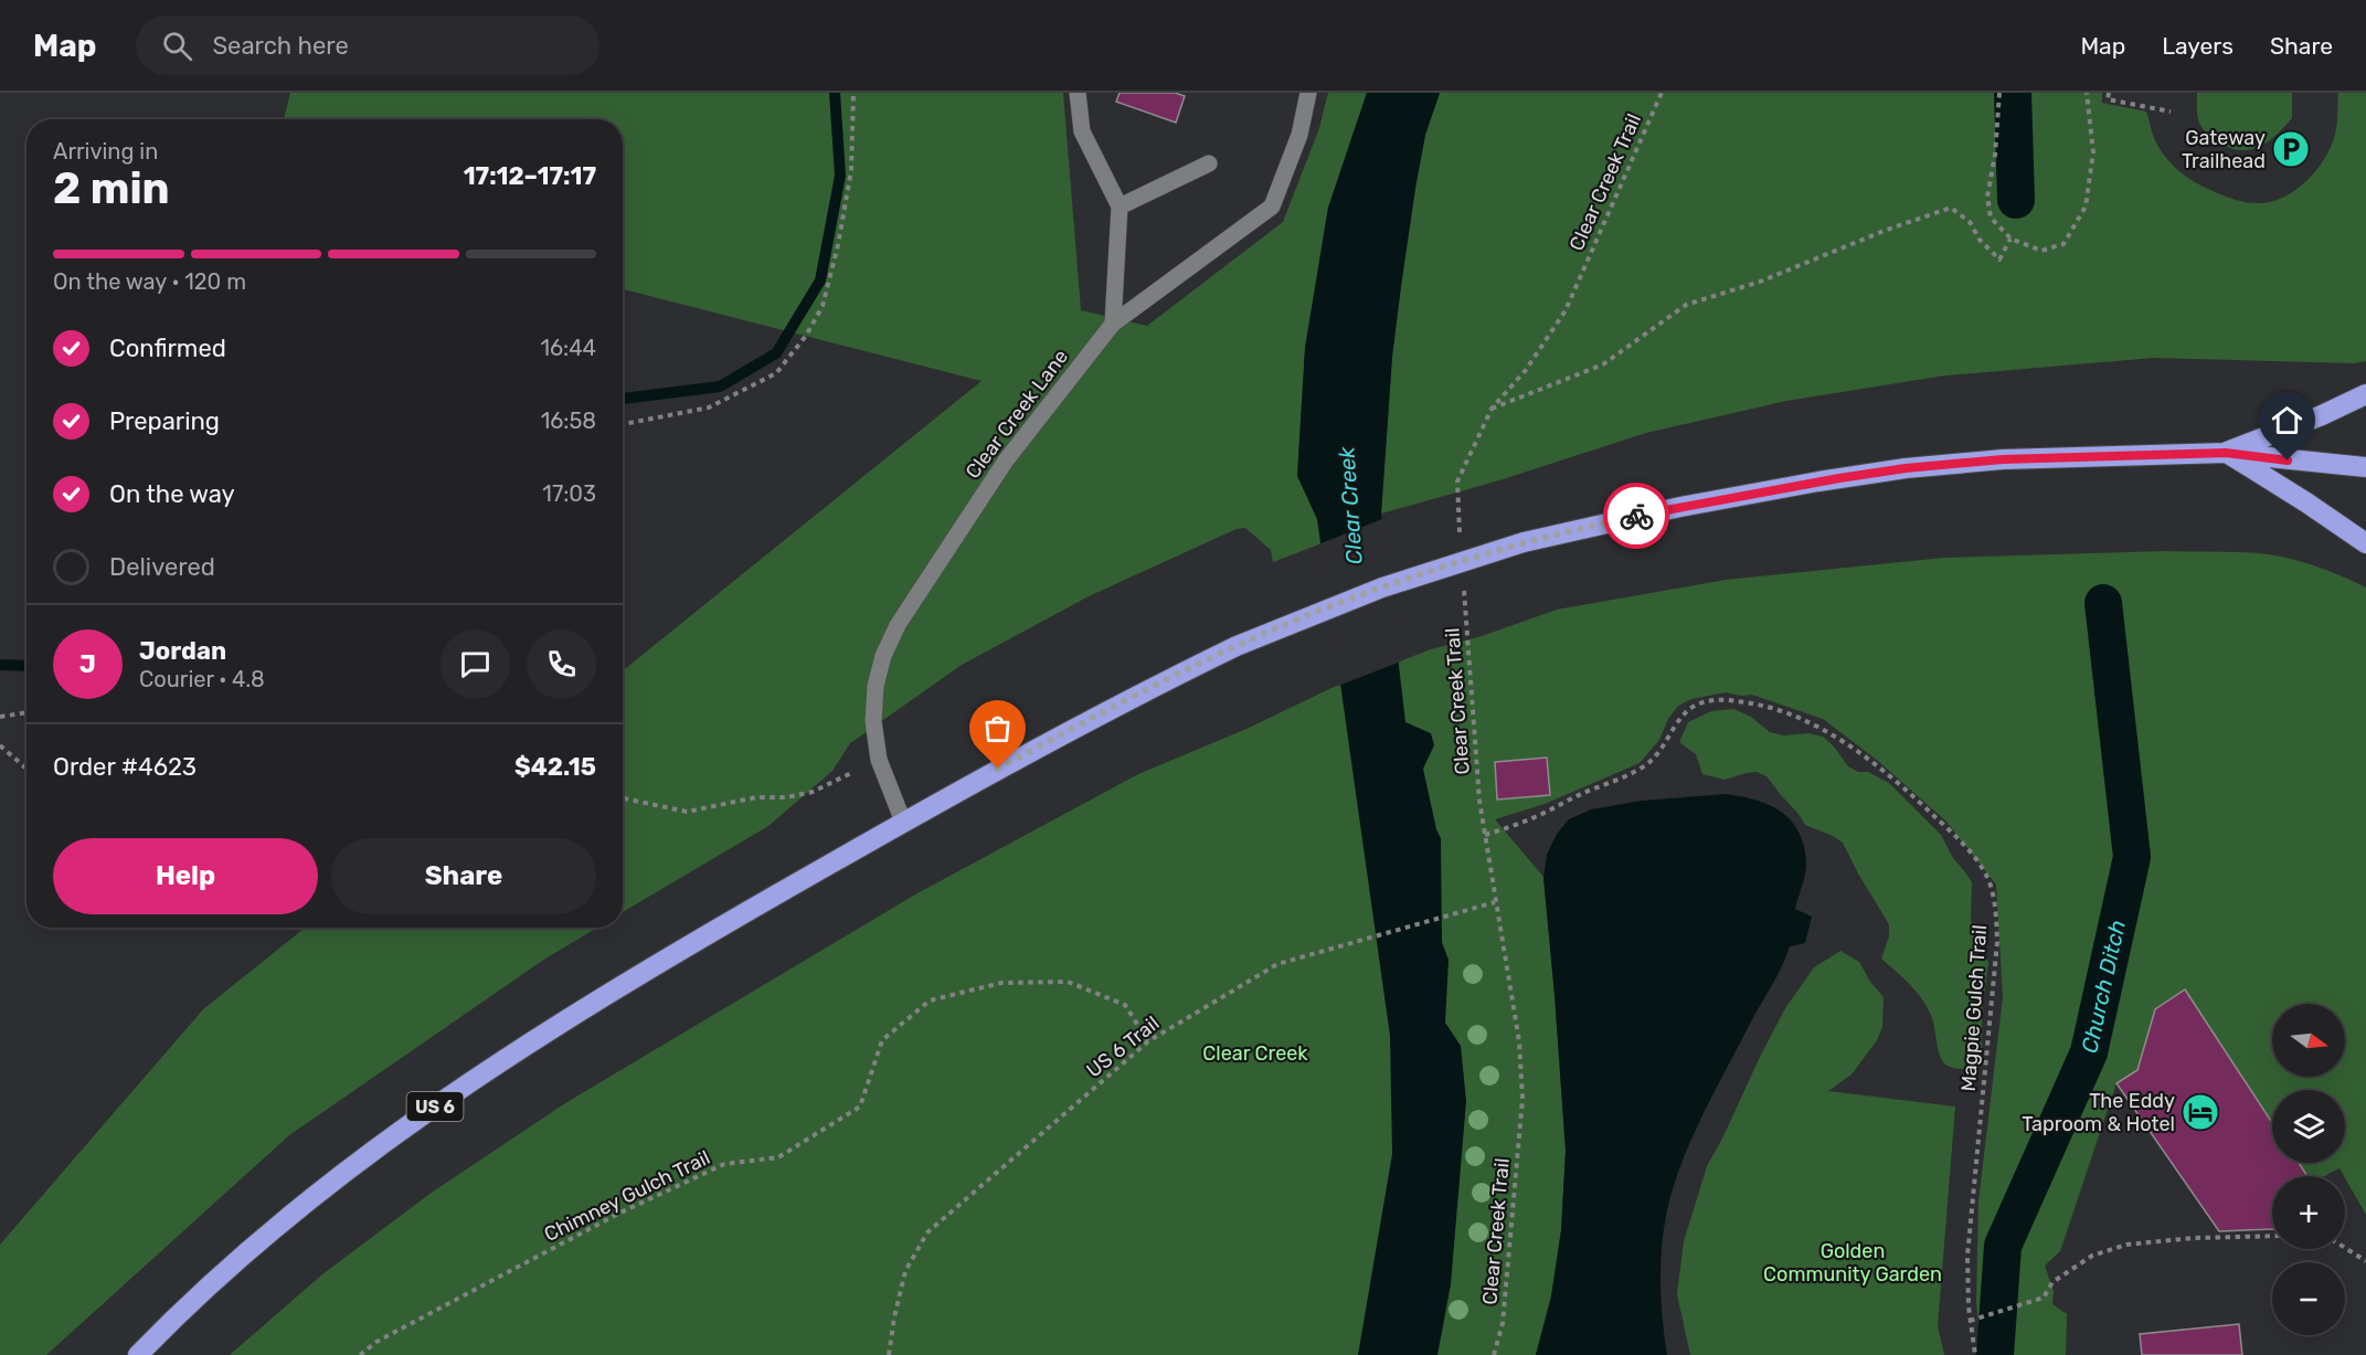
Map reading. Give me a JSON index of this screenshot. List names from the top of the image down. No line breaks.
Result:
{"streets":{"highway":["US 6"],"street":["Clear Creek Lane"],"path":["Clear Creek Trail","Magpie Gulch Trail","US 6 Trail","Chimney Gulch Trail"]},"crossings":[["Clear Creek Trail","Magpie Gulch Trail"],["Clear Creek Trail","US 6 Trail"],["Clear Creek Lane","US 6"],["US 6 Trail","Chimney Gulch Trail"]],"water":["Clear Creek","Church Ditch"],"parks":["Clear Creek","Golden Community Garden"],"places":{"parking":["Gateway Trailhead"],"hotel":["The Eddy Taproom & Hotel"]},"north":"right","page":{"header":"Map","search":"Search here","nav":["Map","Layers","Share"],"heading":["2 min","Arriving in","17:12–17:17"],"panel":["Jordan","Courier · 4.8","Order #4623","$42.15"],"bar":"On the way · 120 m","list":[["Confirmed","16:44"],["Preparing","16:58"],["On the way","17:03"],"Delivered"],"round":"J","buttons":["Help","Share"],"map_buttons":["+","−"]}}
